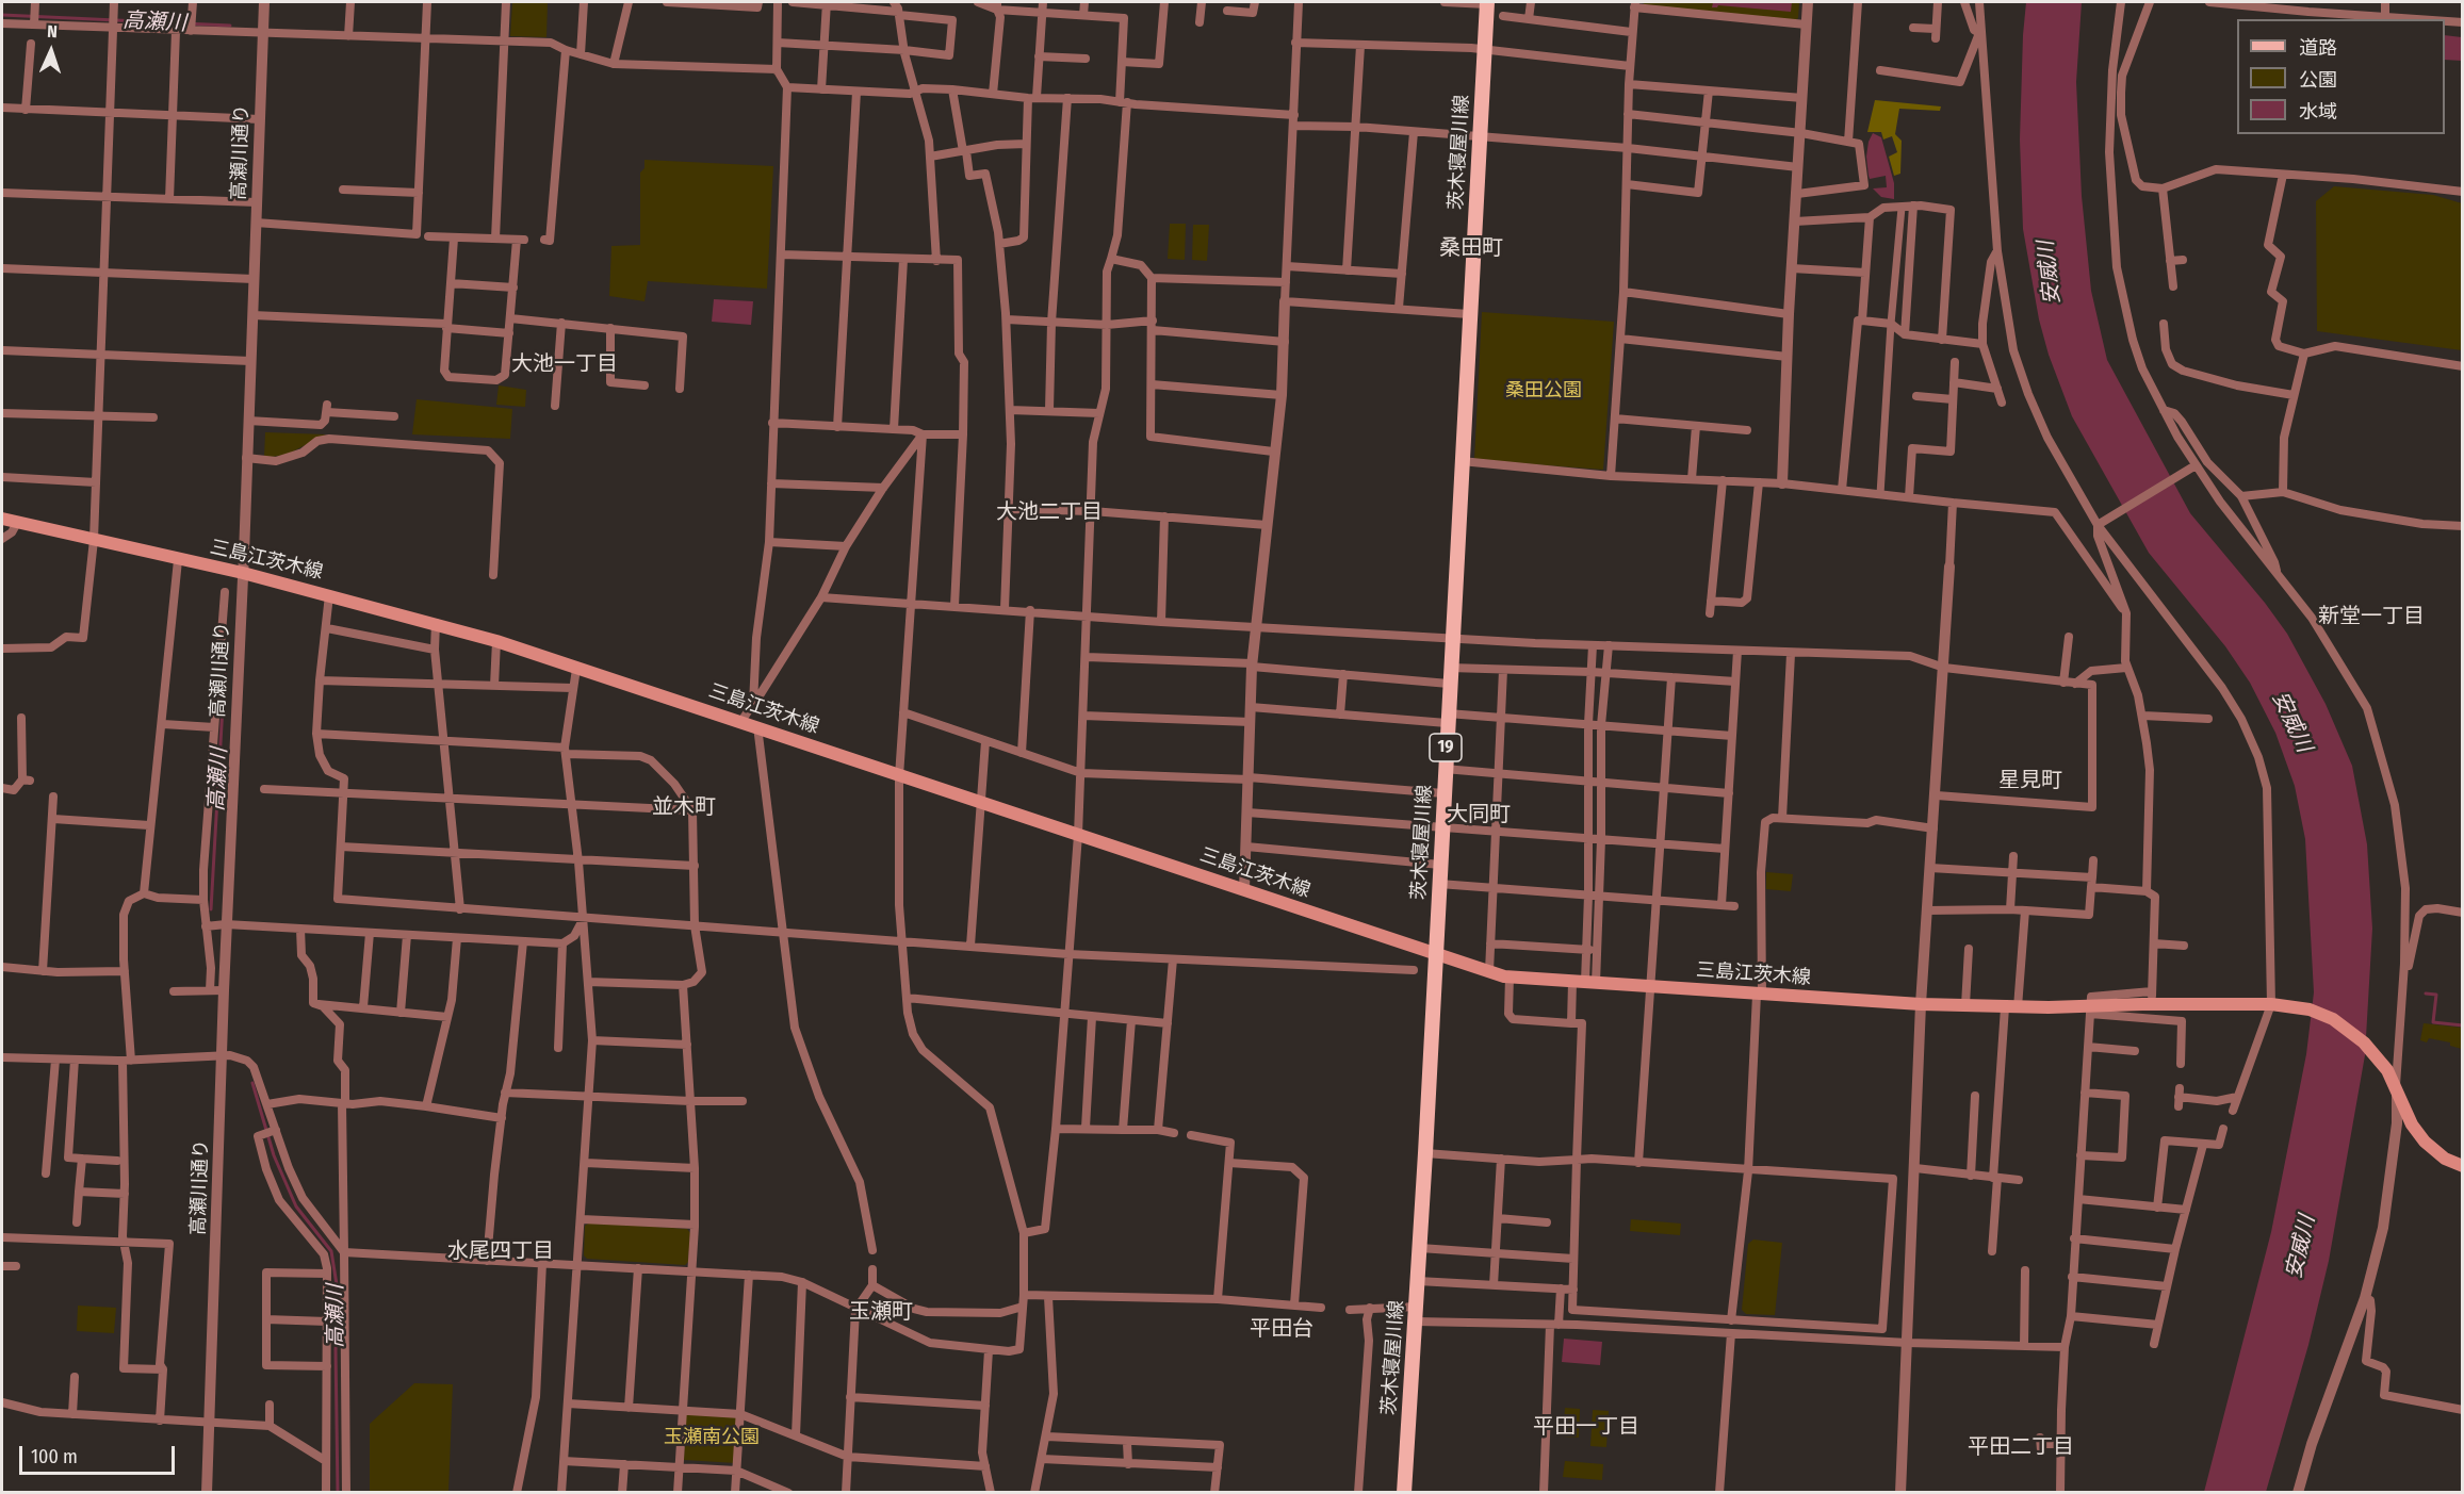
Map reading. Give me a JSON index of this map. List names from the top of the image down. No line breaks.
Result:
{"streets":{"main road":["茨木寝屋川線","三島江茨木線","19"],"street":["高瀬川通り"]},"crossings":[["高瀬川通り","三島江茨木線"],["茨木寝屋川線","三島江茨木線"]],"districts":["桑田町","大池一丁目","大池二丁目","新堂一丁目","星見町","並木町","大同町","水尾四丁目","玉瀬町","平田台","平田一丁目","平田二丁目"],"water":["高瀬川","安威川"],"parks":["桑田公園","玉瀬南公園"],"legend":["道路","公園","水域"],"scale_bar":"100 m","north":"top"}
